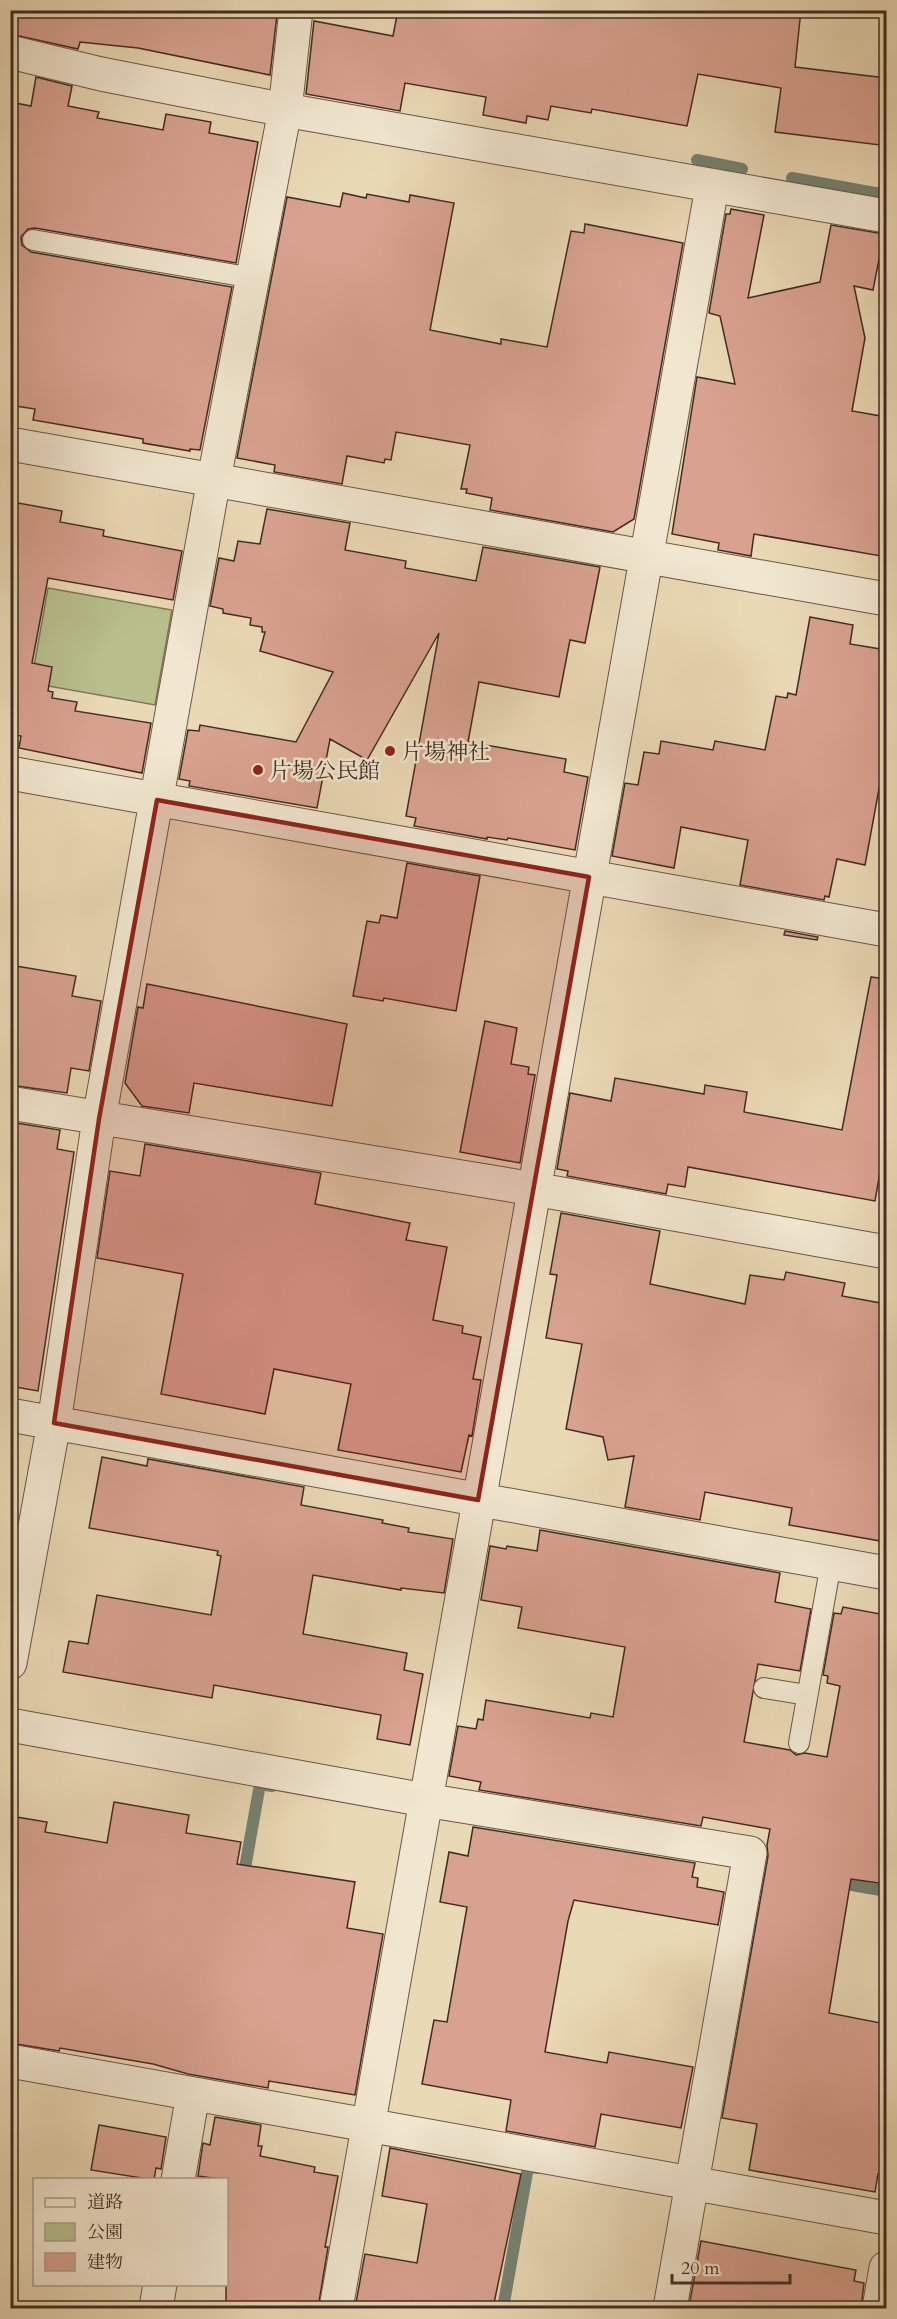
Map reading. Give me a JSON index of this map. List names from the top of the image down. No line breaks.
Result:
{"places":["片場神社","片場公民館"],"legend":["道路","公園","建物"],"scale_bar":"20 m"}
